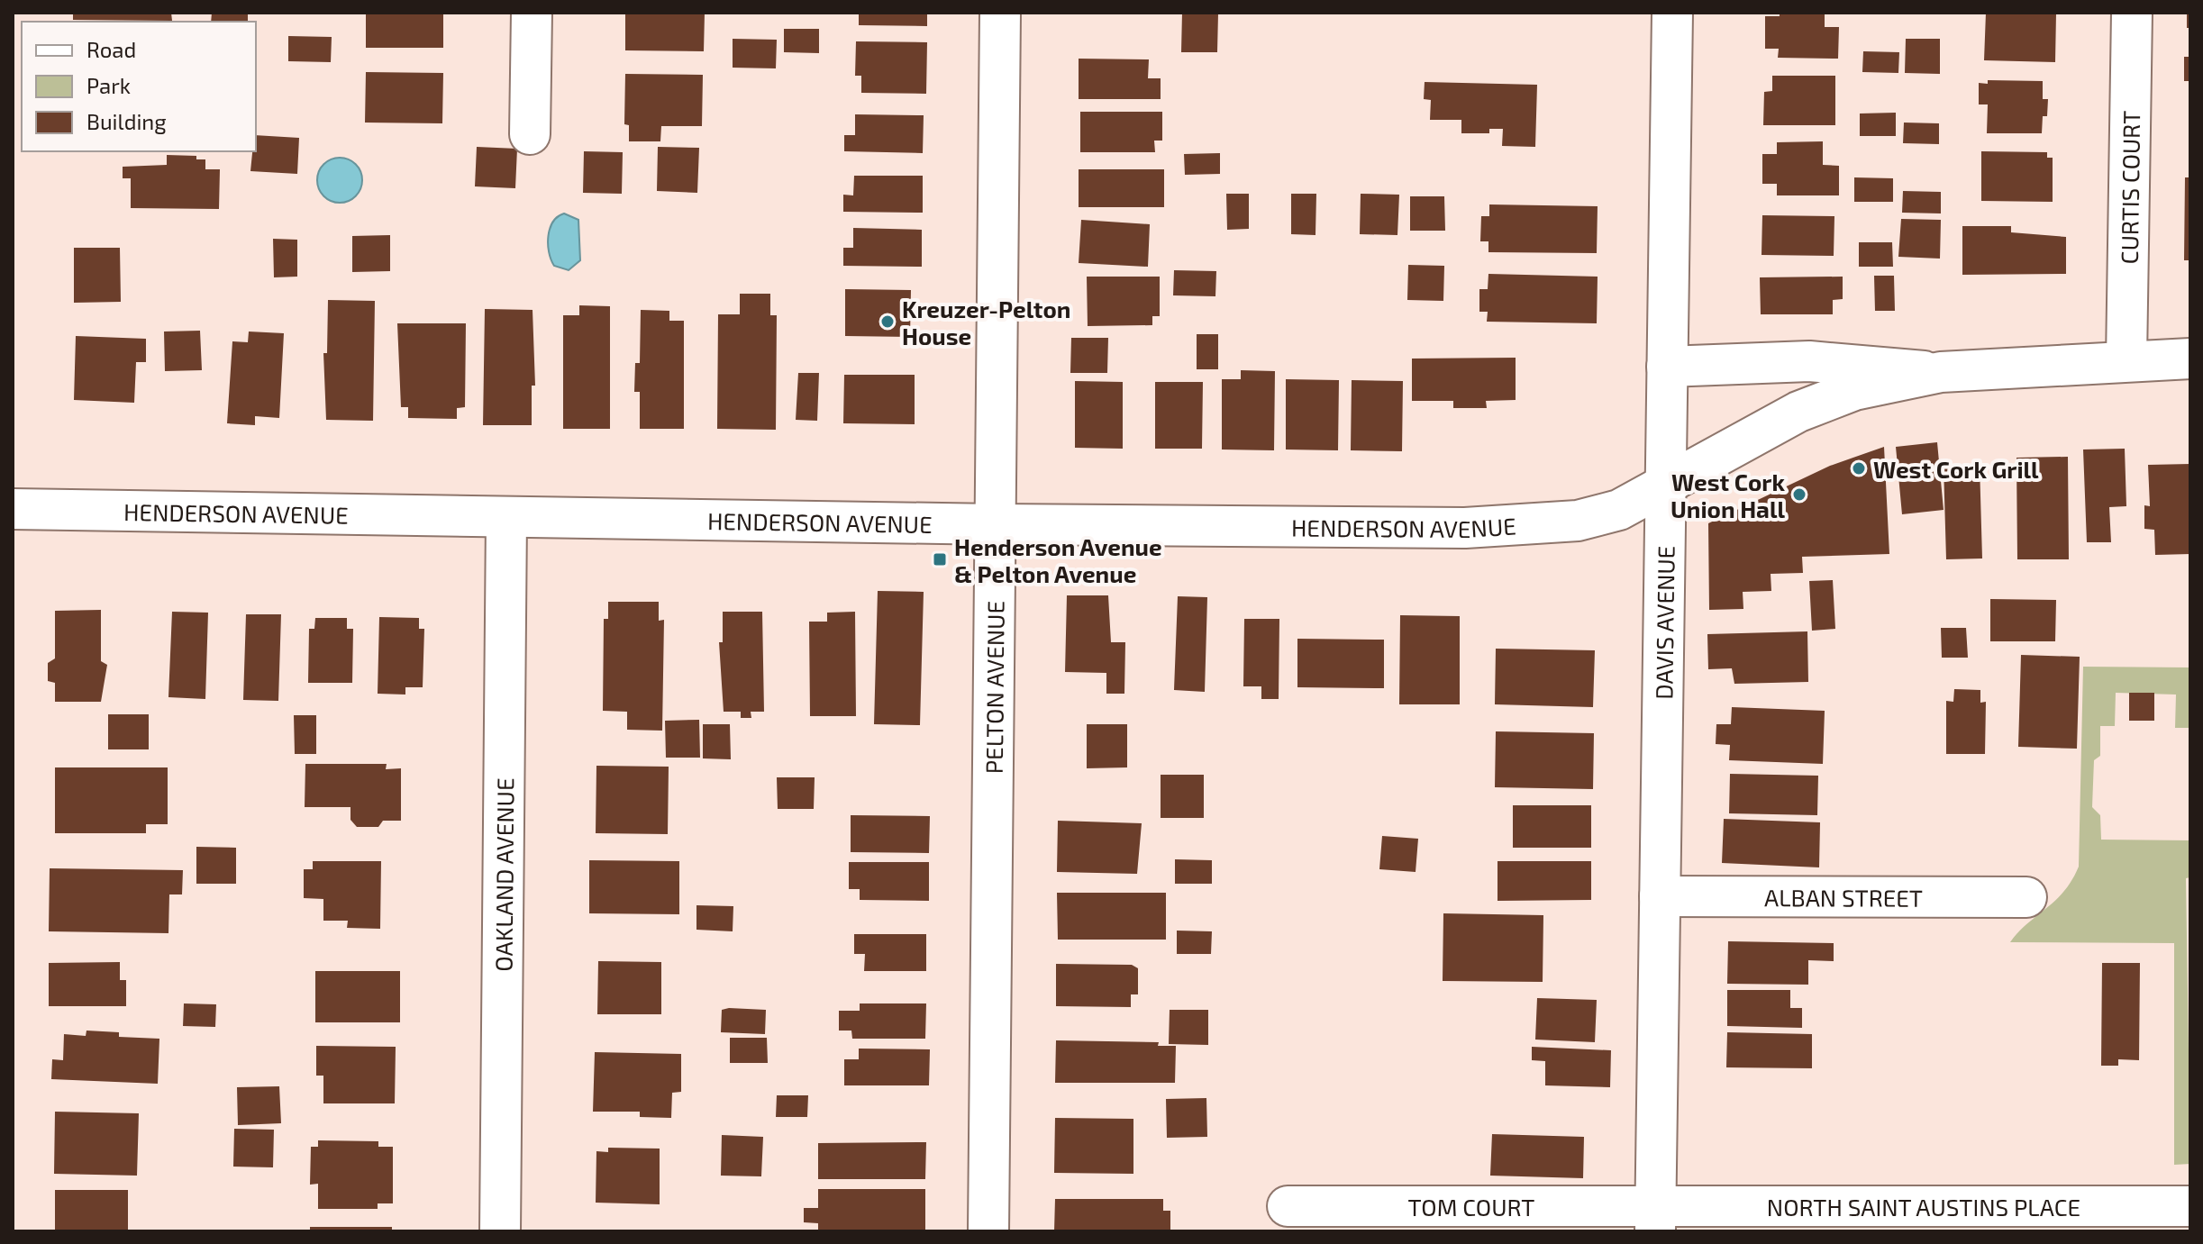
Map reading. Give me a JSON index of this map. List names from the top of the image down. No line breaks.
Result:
{"streets":{"street":["CURTIS COURT","HENDERSON AVENUE","DAVIS AVENUE","PELTON AVENUE","OAKLAND AVENUE","ALBAN STREET","TOM COURT","NORTH SAINT AUSTINS PLACE"]},"crossings":[["CURTIS COURT","HENDERSON AVENUE"],["HENDERSON AVENUE","DAVIS AVENUE"],["HENDERSON AVENUE","PELTON AVENUE"],["HENDERSON AVENUE","OAKLAND AVENUE"],["DAVIS AVENUE","ALBAN STREET"],["DAVIS AVENUE","TOM COURT"],["DAVIS AVENUE","NORTH SAINT AUSTINS PLACE"],["TOM COURT","NORTH SAINT AUSTINS PLACE"]],"places":{"other":["Kreuzer-Pelton House","West Cork Grill","West Cork Union Hall"],"transit":["Henderson Avenue & Pelton Avenue"]},"legend":["Road","Park","Building"]}
